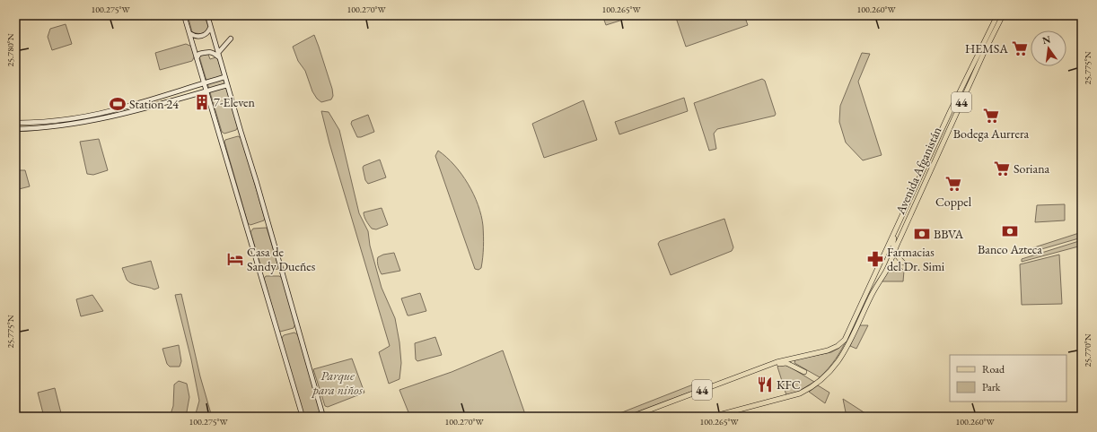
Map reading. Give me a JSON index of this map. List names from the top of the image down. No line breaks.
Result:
{"streets":{"main road":["44","Avenida Afganistán"]},"crossings":[["44","Avenida Afganistán"]],"parks":["Parque para niños"],"places":{"supermarket":["HEMSA","Bodega Aurrera","Soriana","Coppel"],"building":["7-Eleven"],"sports":["Station 24"],"bank":["Banco Azteca","BBVA"],"hotel":["Casa de Sandy Dueñes"],"pharmacy":["Farmacias del Dr. Simi"],"restaurant":["KFC"]},"legend":["Road","Park"],"north":"top","coordinates":["100.275°W","100.270°W","100.265°W","100.260°W","25.780°N","25.775°N","25.770°N"]}
